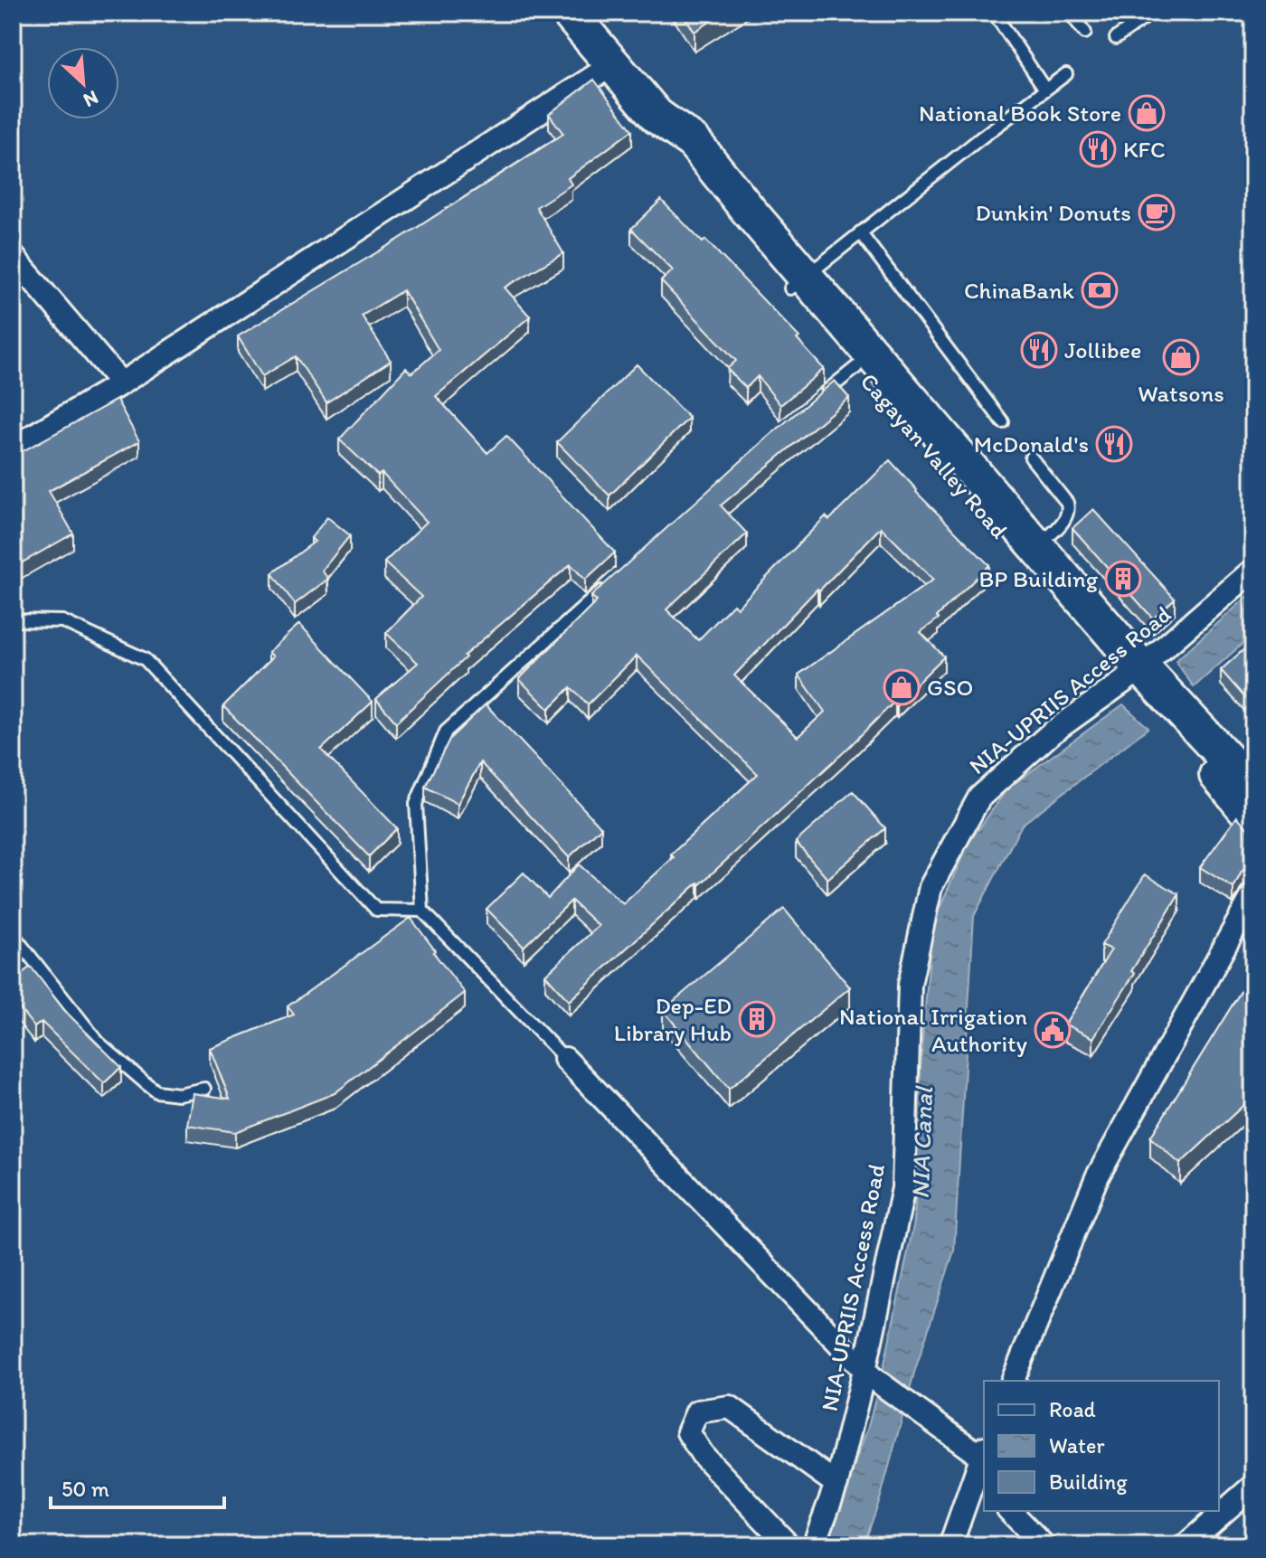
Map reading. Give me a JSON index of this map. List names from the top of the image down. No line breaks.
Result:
{"streets":{"highway":["Cagayan Valley Road"],"street":["NIA-UPRIIS Access Road"]},"crossings":[["Cagayan Valley Road","NIA-UPRIIS Access Road"]],"water":["NIA Canal"],"places":{"shop":["National Book Store","Watsons","GSO"],"restaurant":["KFC","Jollibee","McDonald's"],"cafe":["Dunkin' Donuts"],"bank":["ChinaBank"],"building":["BP Building","Dep-ED Library Hub"],"public building":["National Irrigation Authority"]},"legend":["Road","Water","Building"],"scale_bar":"50 m","north":"bottom right"}
